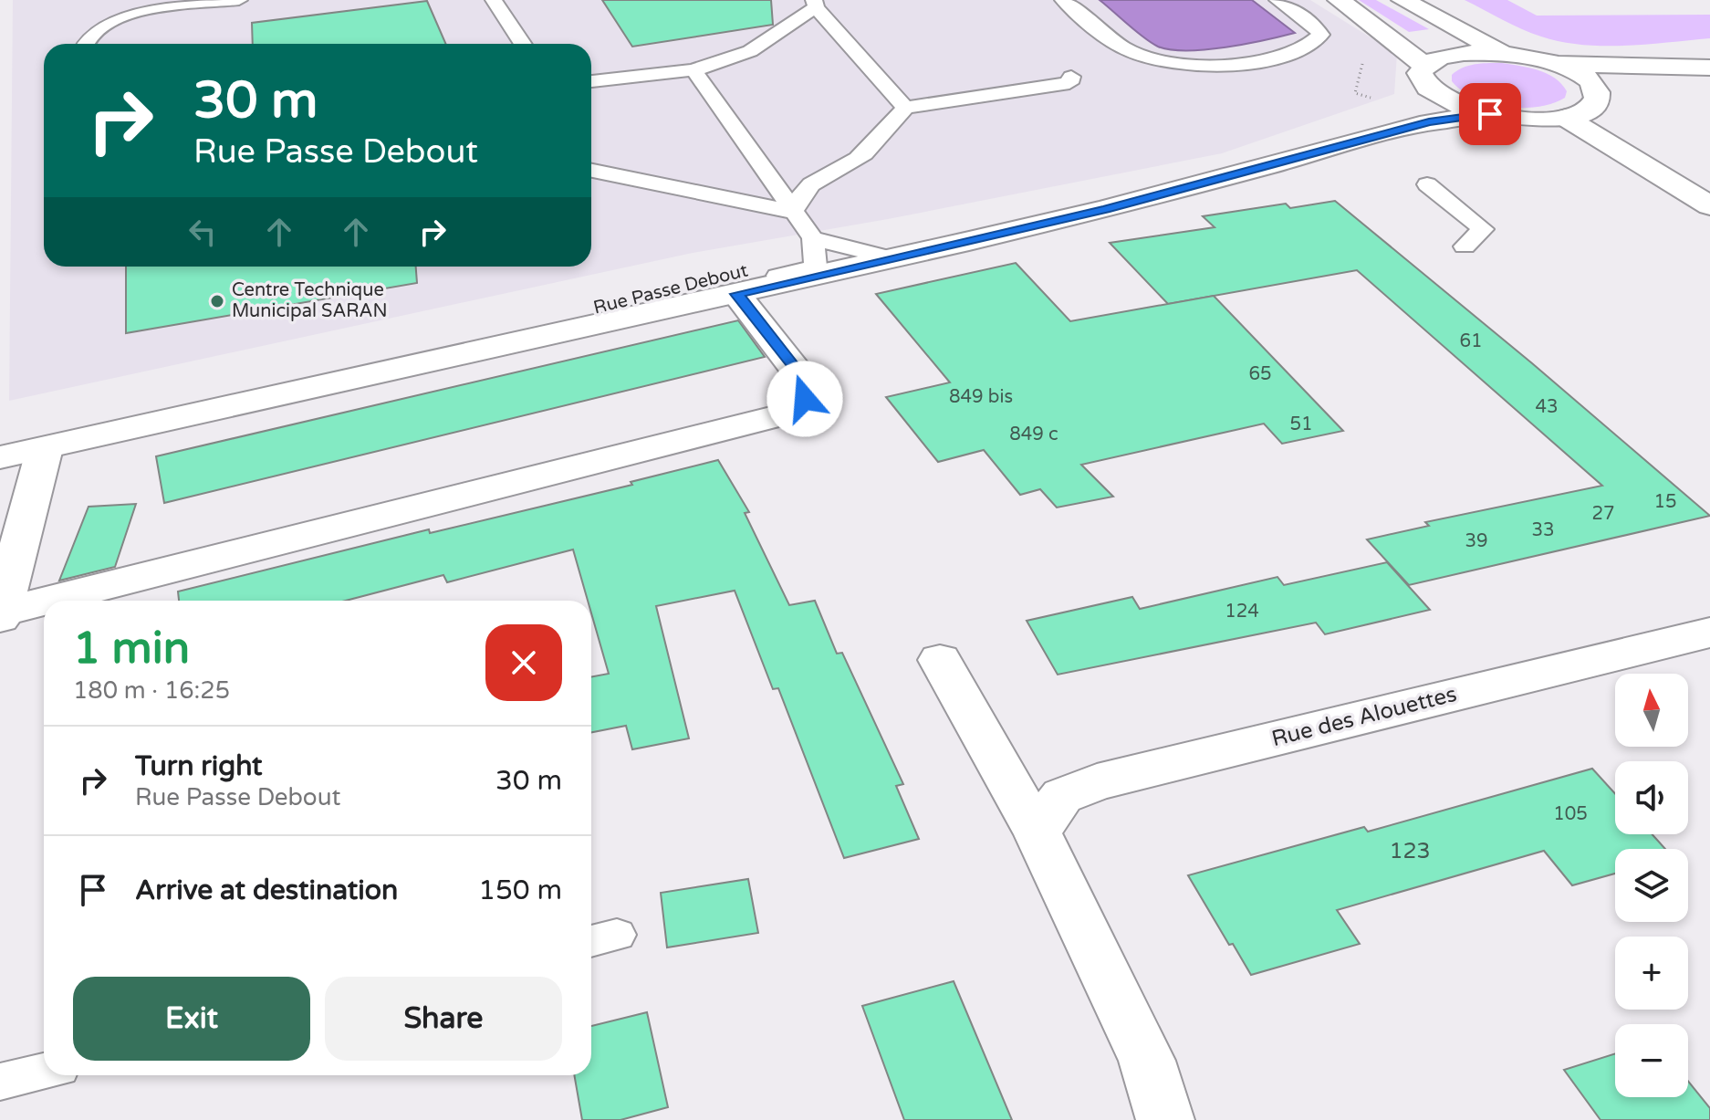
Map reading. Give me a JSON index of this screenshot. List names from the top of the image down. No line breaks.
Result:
{"streets":{"main road":["Rue Passe Debout","Rue des Alouettes"]},"places":["Centre Technique Municipal SARAN"],"house_numbers":["61","65","849 bis","43","51","849 c","15","27","33","39","124","105","123"],"north":"top","page":{"turn":["30 m","Rue Passe Debout"],"heading":["1 min","180 m · 16:25"],"map_buttons":["+","−"],"list":[{"name":"Turn right","note":"Rue Passe Debout","value":"30 m"},{"name":"Arrive at destination","value":"150 m"}],"buttons":["Exit","Share"]}}
